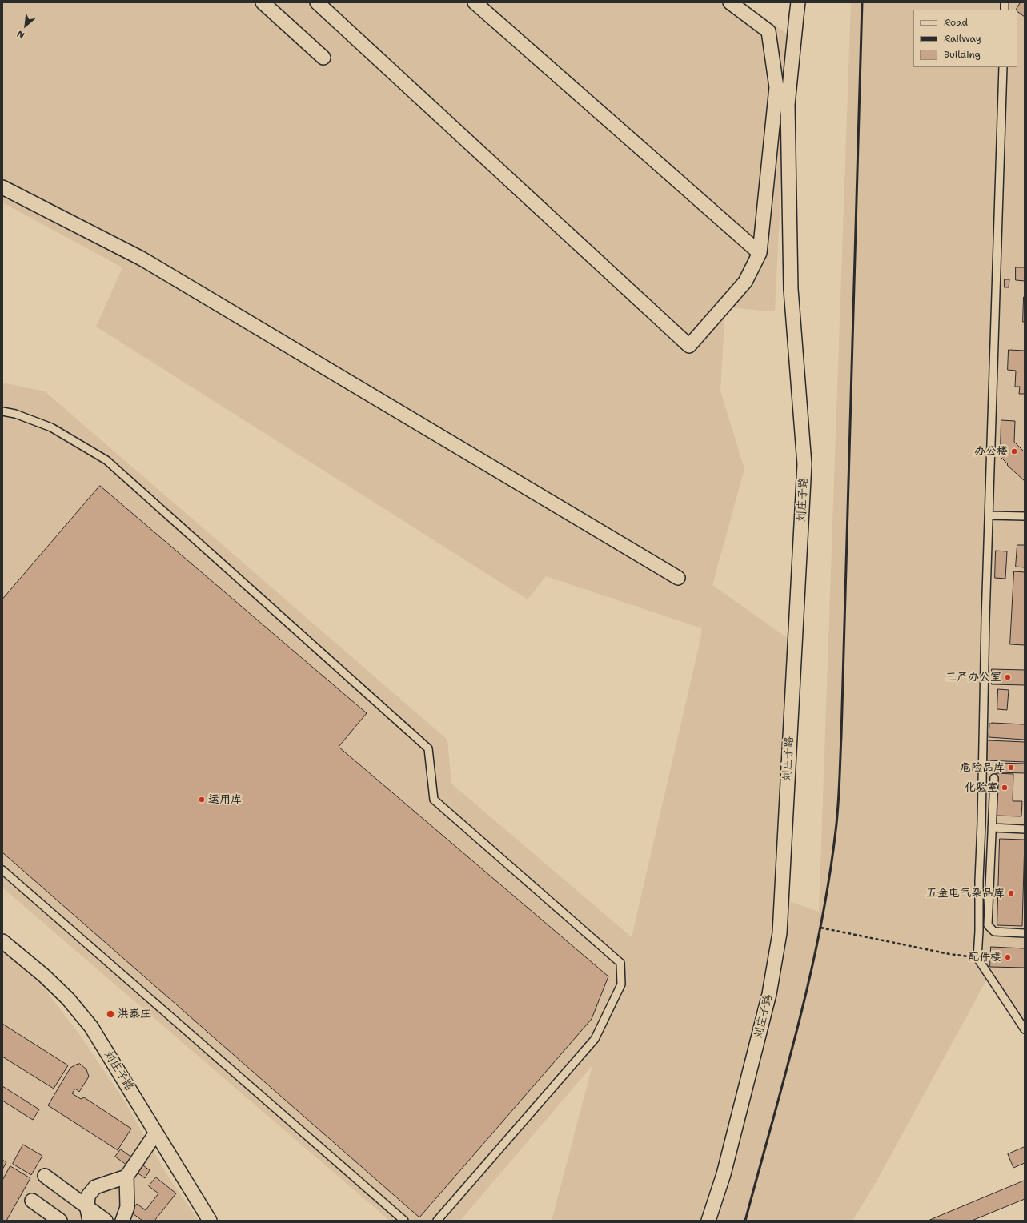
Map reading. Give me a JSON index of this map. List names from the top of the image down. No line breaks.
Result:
{"streets":{"street":["刘庄子路"]},"places":["办公楼","三产办公室","危险品库","化验室","运用库","五金电气杂品库","配件楼","洪泰庄"],"legend":["Road","Railway","Building"],"north":"bottom left"}
